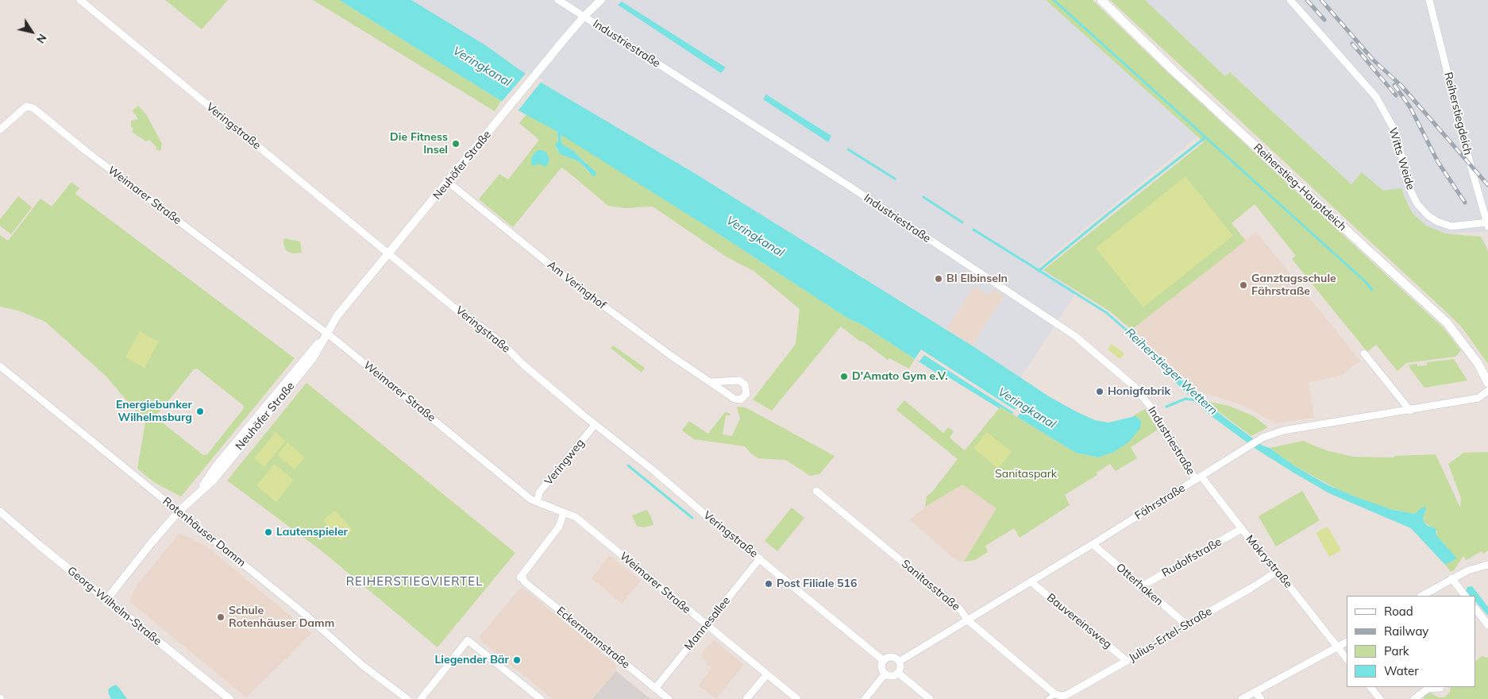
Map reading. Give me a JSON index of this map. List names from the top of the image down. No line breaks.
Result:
{"streets":{"main road":["Reiherstieg-Hauptdeich"],"street":["Industriestraße","Reiherstiegdeich","Veringstraße","Witts Weide","Neuhöfer Straße","Weimarer Straße","Am Veringhof","Veringweg","Fährstraße","Rotenhäuser Damm","Rudolfstraße","Mokrystraße","Otterhaken","Sanitasstraße","Georg-Wilhelm-Straße","Bauvereinsweg","Mannesallee","Julius-Ertel-Straße","Eckermannstraße"]},"crossings":[["Industriestraße","Neuhöfer Straße"],["Industriestraße","Fährstraße"],["Industriestraße","Mokrystraße"],["Reiherstiegdeich","Witts Weide"],["Veringstraße","Neuhöfer Straße"],["Veringstraße","Veringweg"],["Veringstraße","Fährstraße"],["Veringstraße","Mannesallee"],["Neuhöfer Straße","Weimarer Straße"],["Neuhöfer Straße","Am Veringhof"],["Neuhöfer Straße","Rotenhäuser Damm"],["Neuhöfer Straße","Georg-Wilhelm-Straße"],["Weimarer Straße","Veringweg"],["Weimarer Straße","Mannesallee"],["Weimarer Straße","Eckermannstraße"],["Fährstraße","Mokrystraße"],["Fährstraße","Otterhaken"],["Fährstraße","Sanitasstraße"],["Fährstraße","Bauvereinsweg"],["Rudolfstraße","Mokrystraße"],["Rudolfstraße","Otterhaken"],["Mokrystraße","Julius-Ertel-Straße"],["Otterhaken","Julius-Ertel-Straße"],["Sanitasstraße","Julius-Ertel-Straße"],["Bauvereinsweg","Julius-Ertel-Straße"],["Mannesallee","Eckermannstraße"]],"districts":["REIHERSTIEGVIERTEL"],"water":["Veringkanal","Reiherstieger Wettern"],"parks":["Sanitaspark"],"places":["Die Fitness Insel","BI Elbinseln","Ganztagsschule Fährstraße","D'Amato Gym e.V.","Honigfabrik","Energiebunker Wilhelmsburg","Lautenspieler","Post Filiale 516","Schule Rotenhäuser Damm","Liegender Bär"],"legend":["Road","Railway","Park","Water"],"north":"bottom right"}
